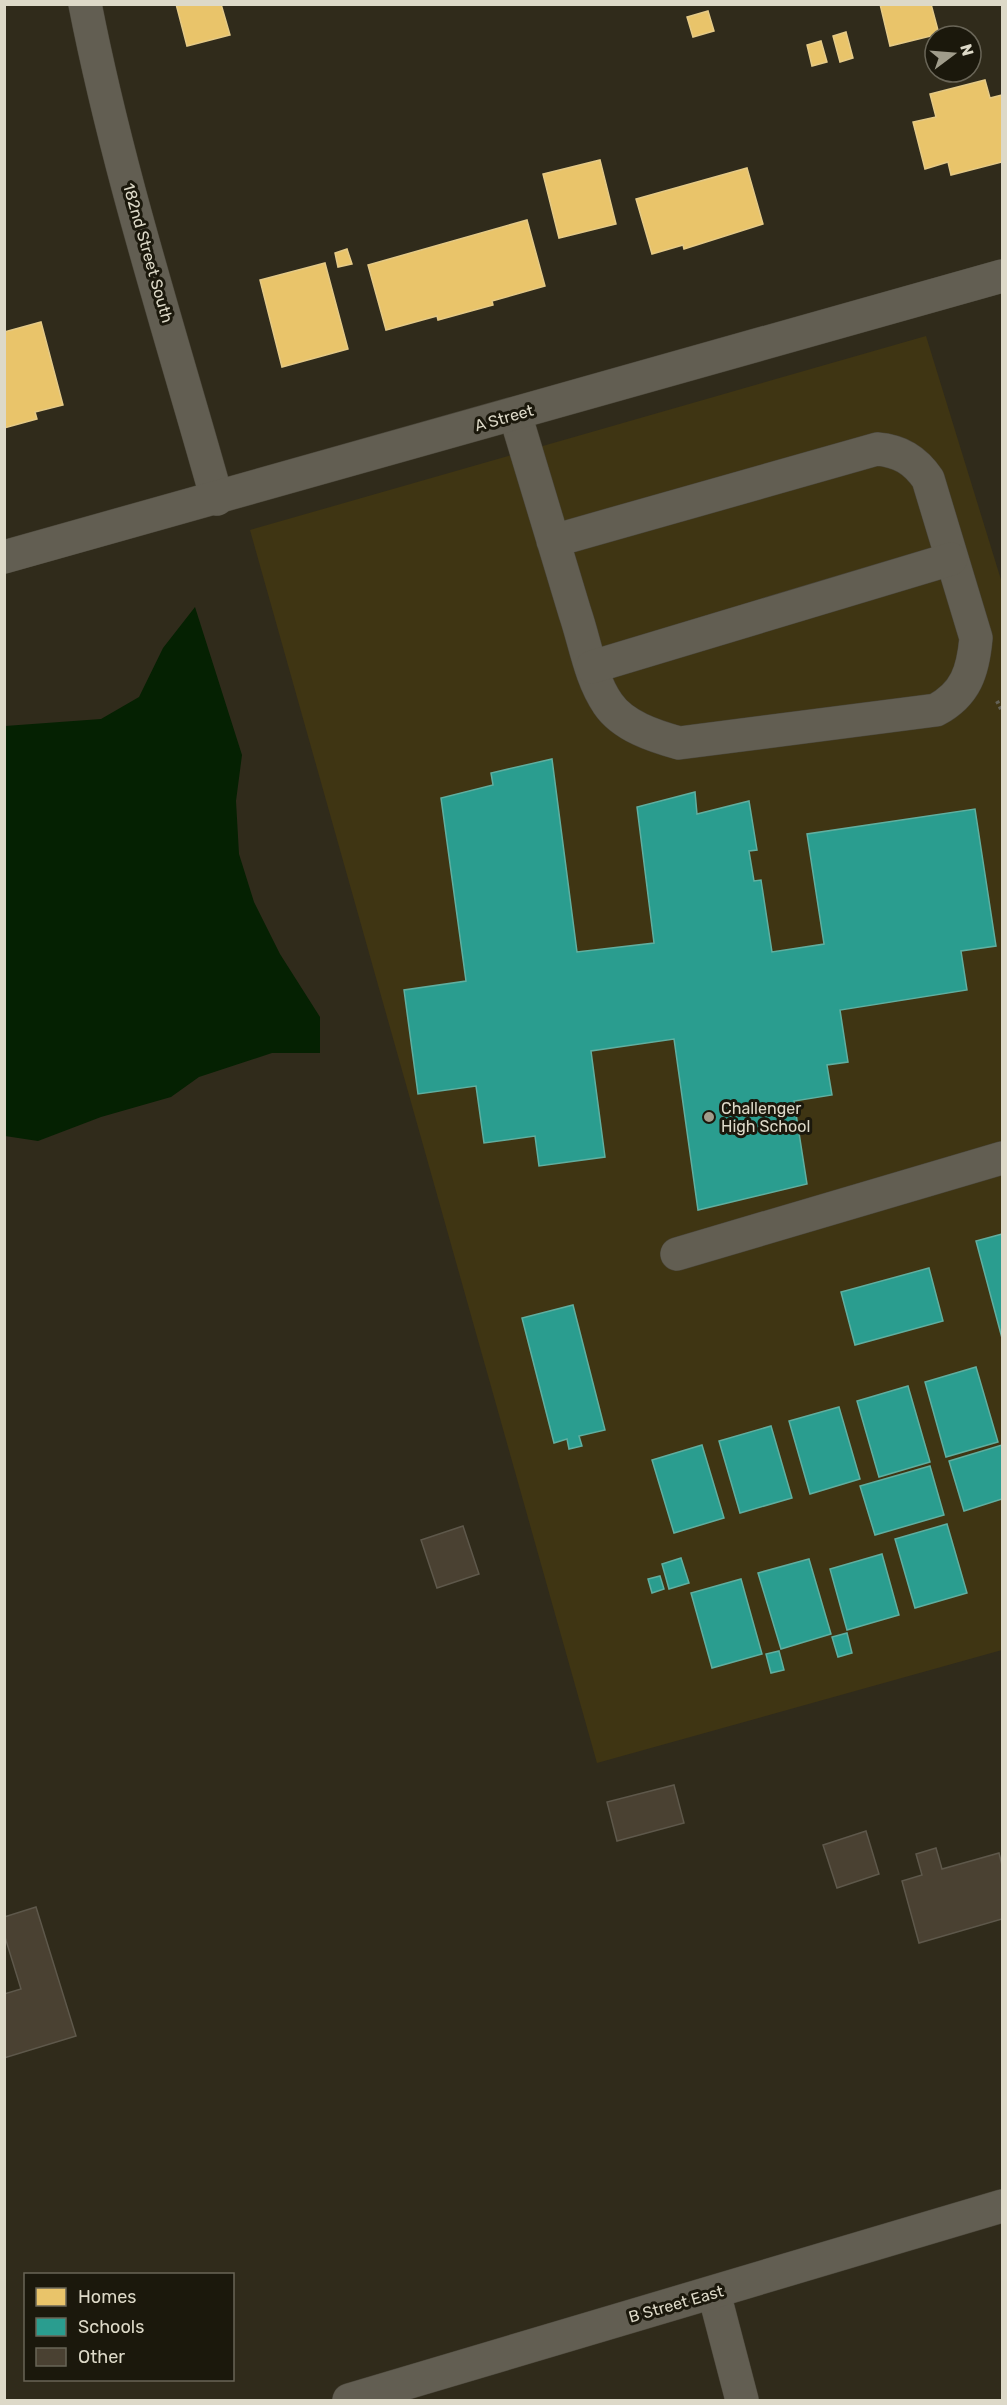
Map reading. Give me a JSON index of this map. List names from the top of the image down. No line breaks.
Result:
{"streets":{"street":["182nd Street South","A Street","B Street East"]},"crossings":[["182nd Street South","A Street"]],"places":["Challenger High School"],"legend":["Homes","Schools","Other"],"north":"right"}
